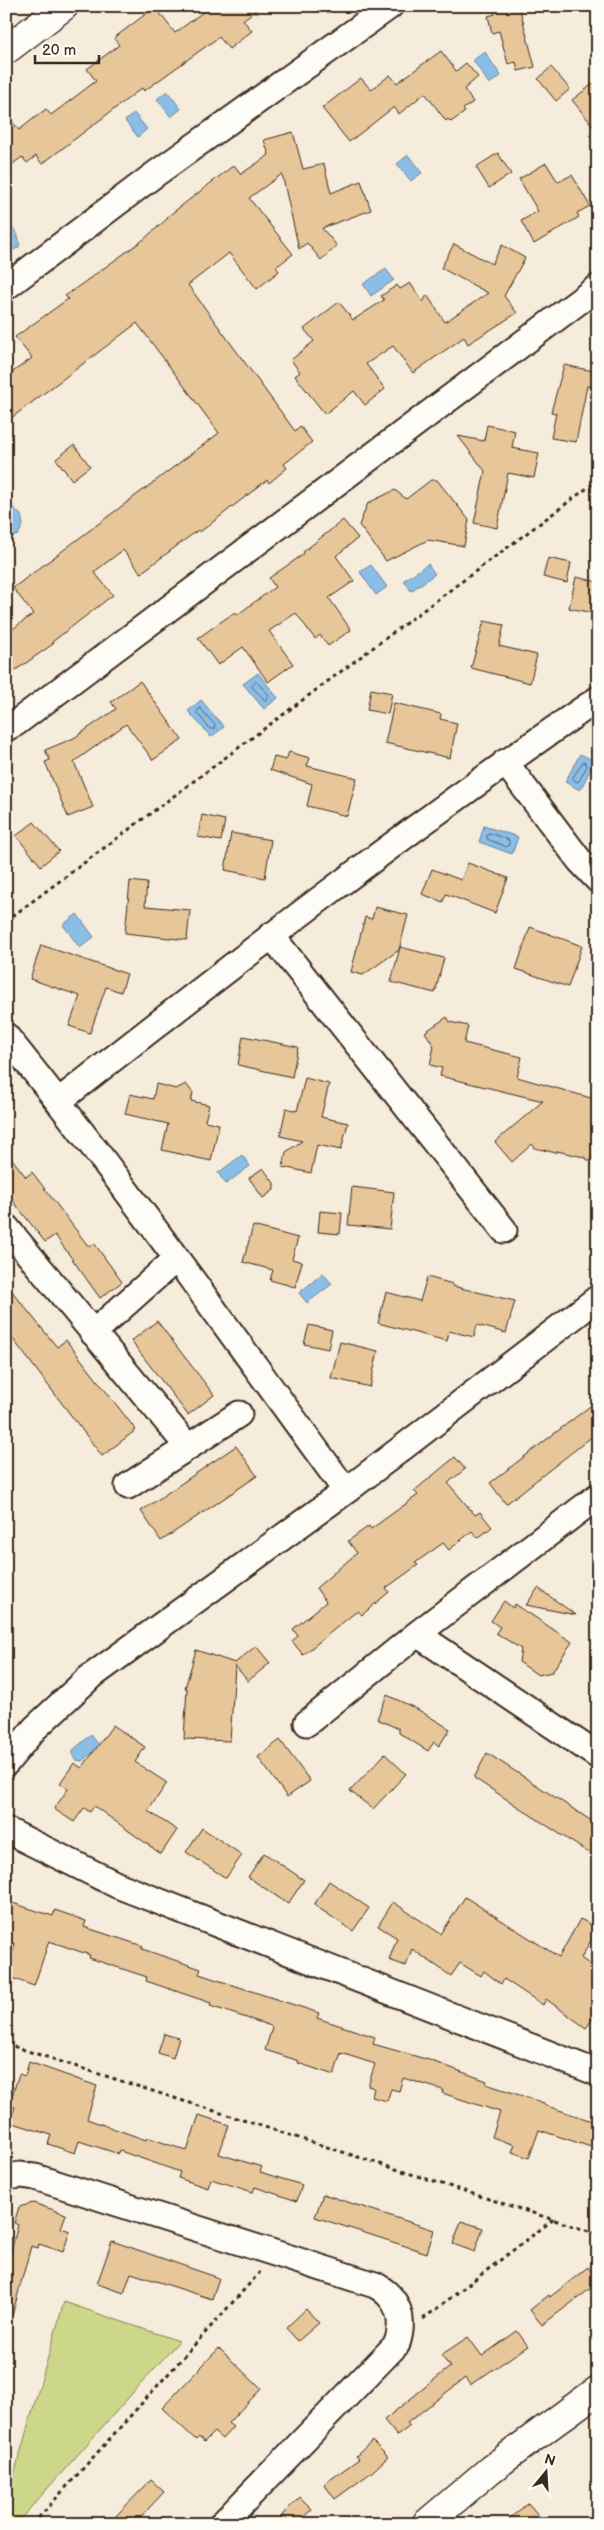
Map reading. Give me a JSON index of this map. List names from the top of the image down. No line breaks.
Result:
{"scale_bar":"20 m","north":"top"}
